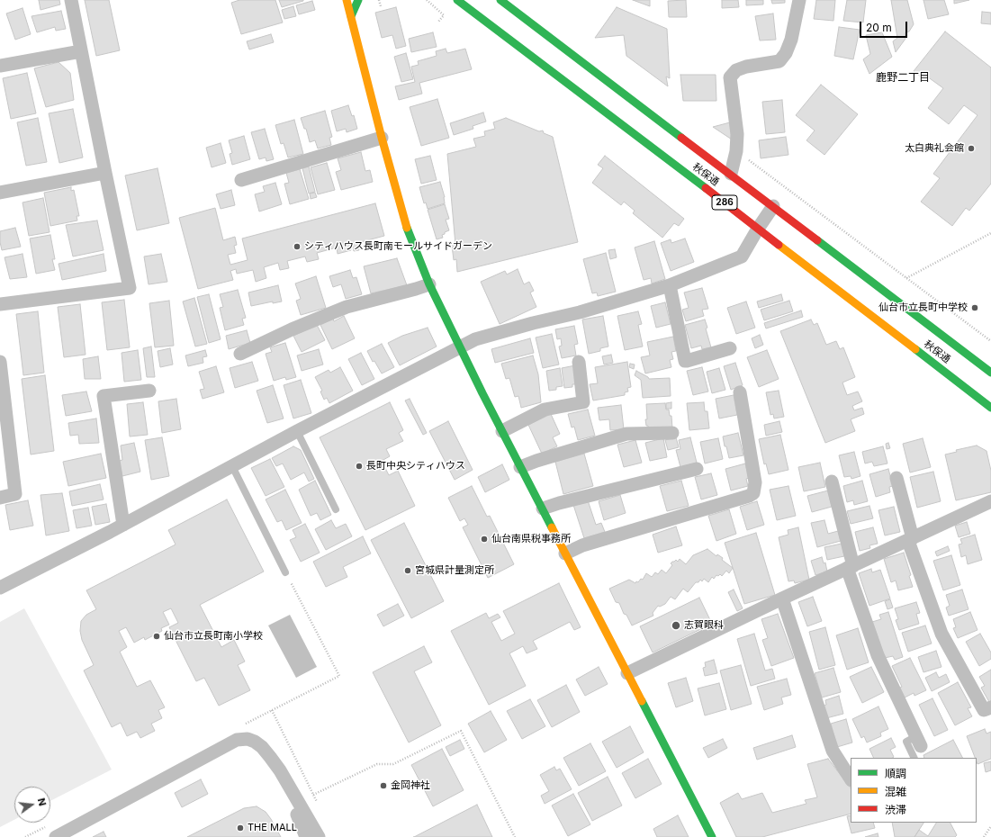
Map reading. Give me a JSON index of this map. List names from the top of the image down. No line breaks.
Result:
{"streets":{"main road":["秋保通","286"]},"districts":["鹿野二丁目"],"places":["太白典礼会館","シティハウス長町南モールサイドガーデン","仙台市立長町中学校","長町中央シティハウス","仙台南県税事務所","宮城県計量測定所","志賀眼科","仙台市立長町南小学校","金岡神社","THE MALL"],"legend":["順調","混雑","渋滞"],"scale_bar":"20 m","north":"right"}
